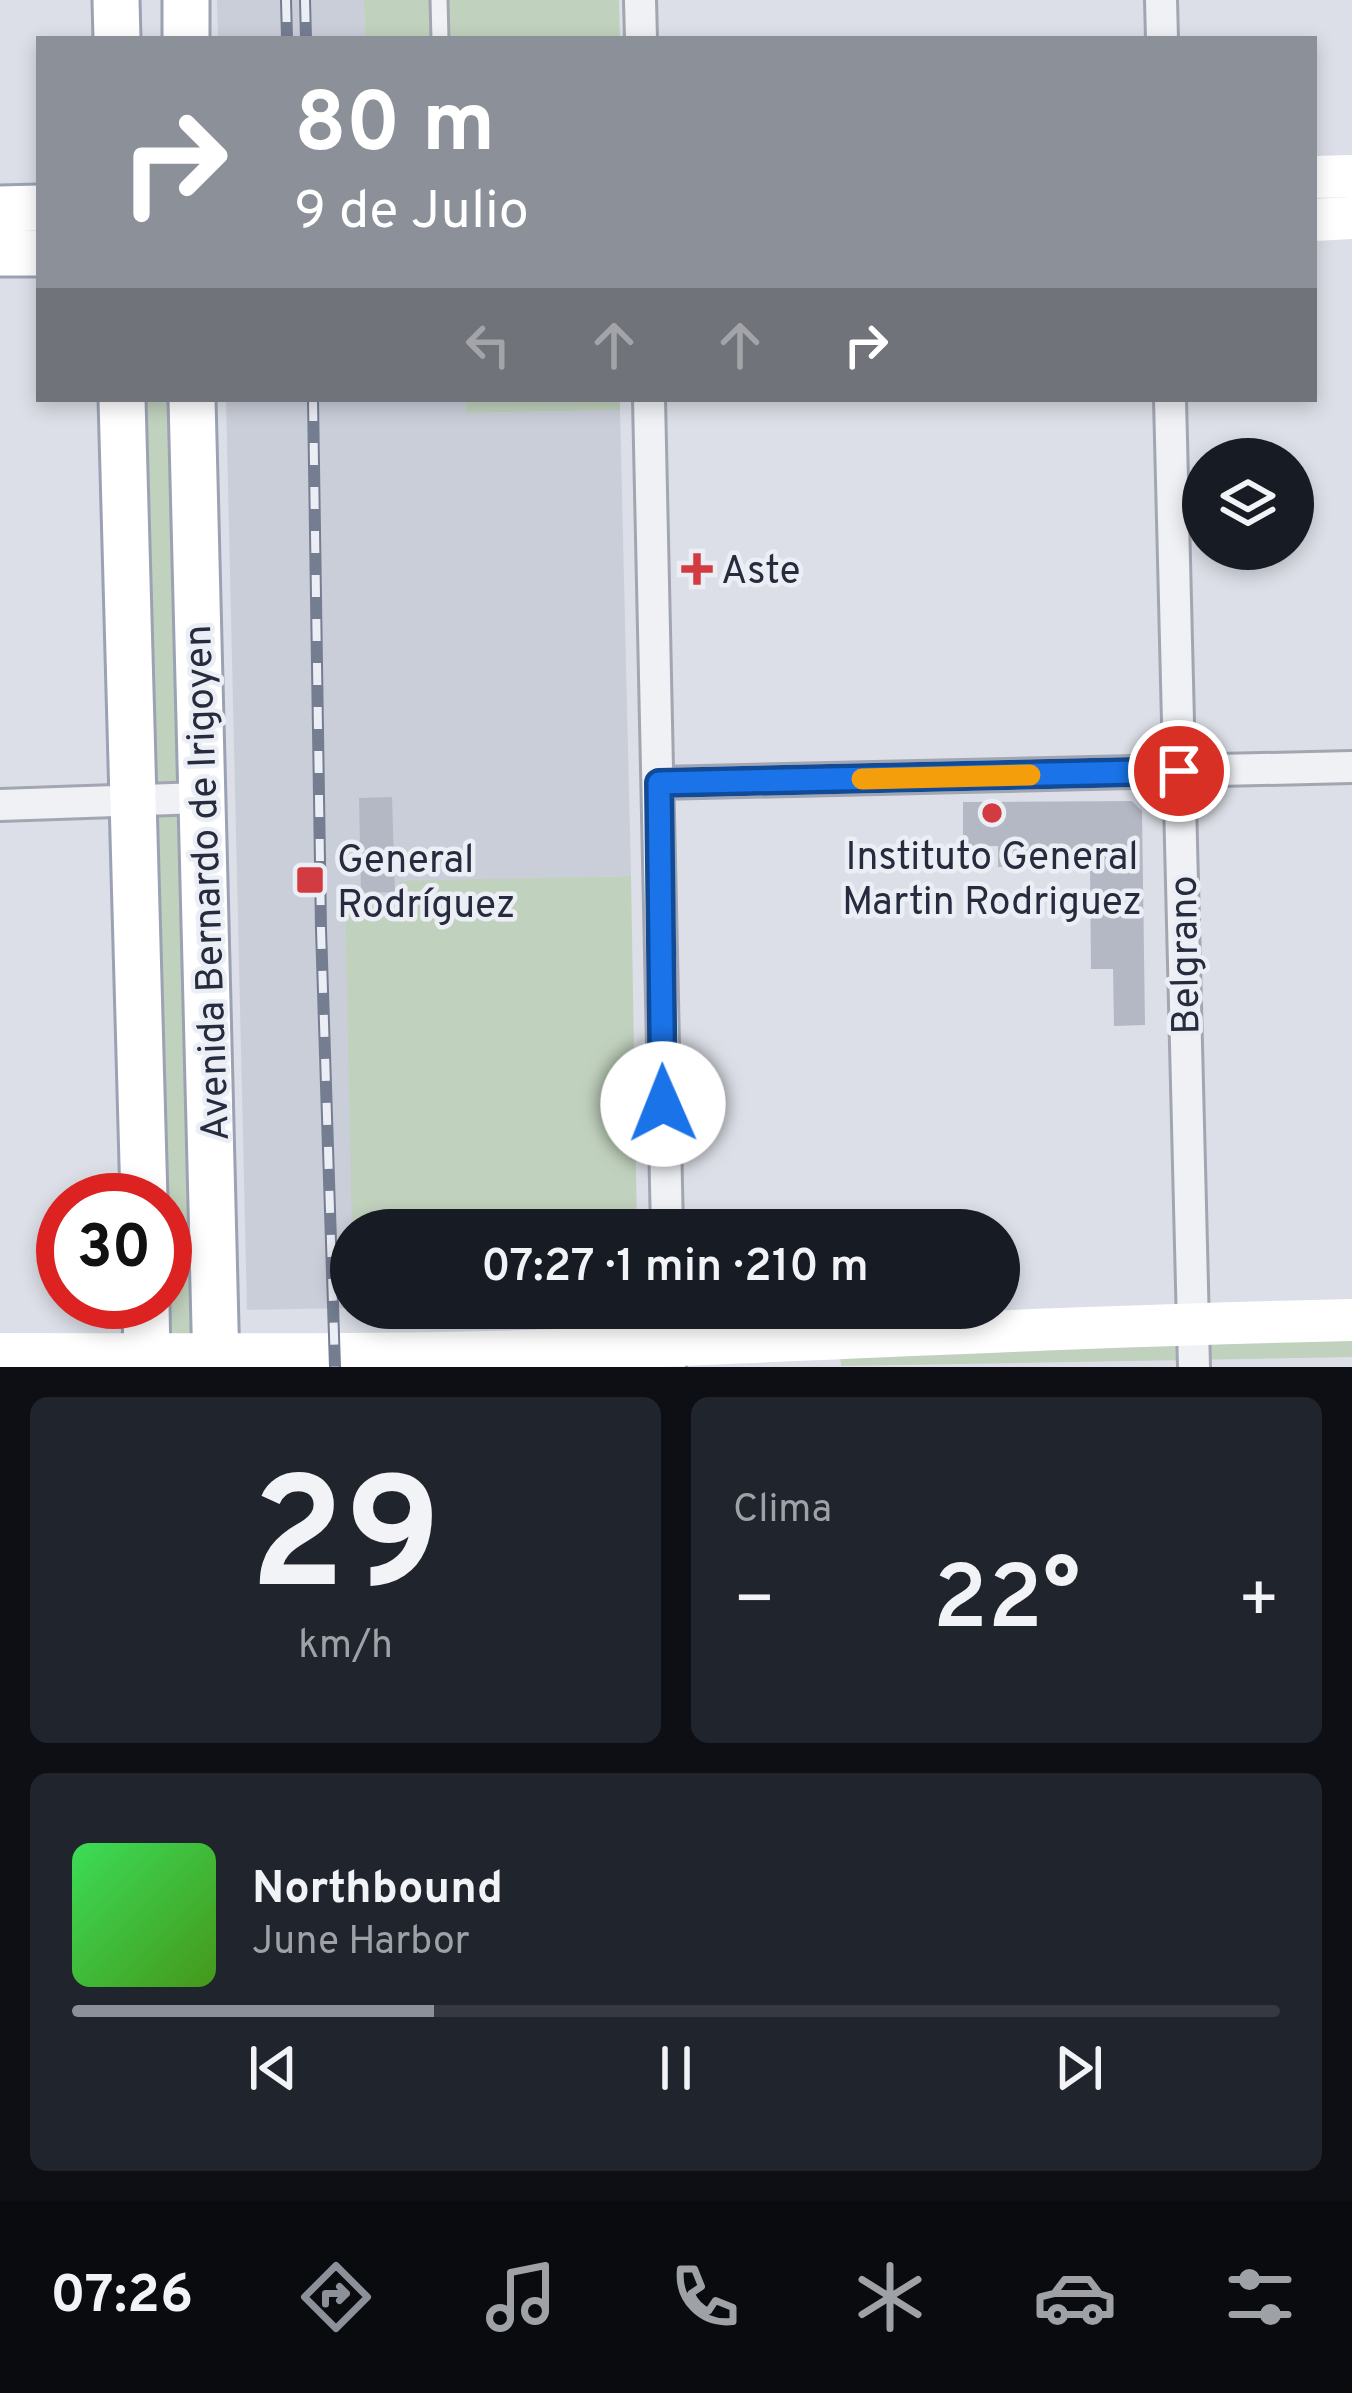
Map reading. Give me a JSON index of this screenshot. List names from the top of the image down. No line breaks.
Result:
{"streets":{"main road":["Avenida Bernardo de Irigoyen"],"street":["Belgrano"]},"places":{"health":["Aste"],"other":["Instituto General Martin Rodriguez"],"transit":["General Rodríguez"]},"page":{"turn":["80 m","9 de Julio"],"limit":"30","trip":"07:27 · 1 min · 210 m","tile":[["29","km/h"],"Clima"],"heat":["−","22°","+"],"song":["Northbound","June Harbor"],"tabs":"07:26"}}
